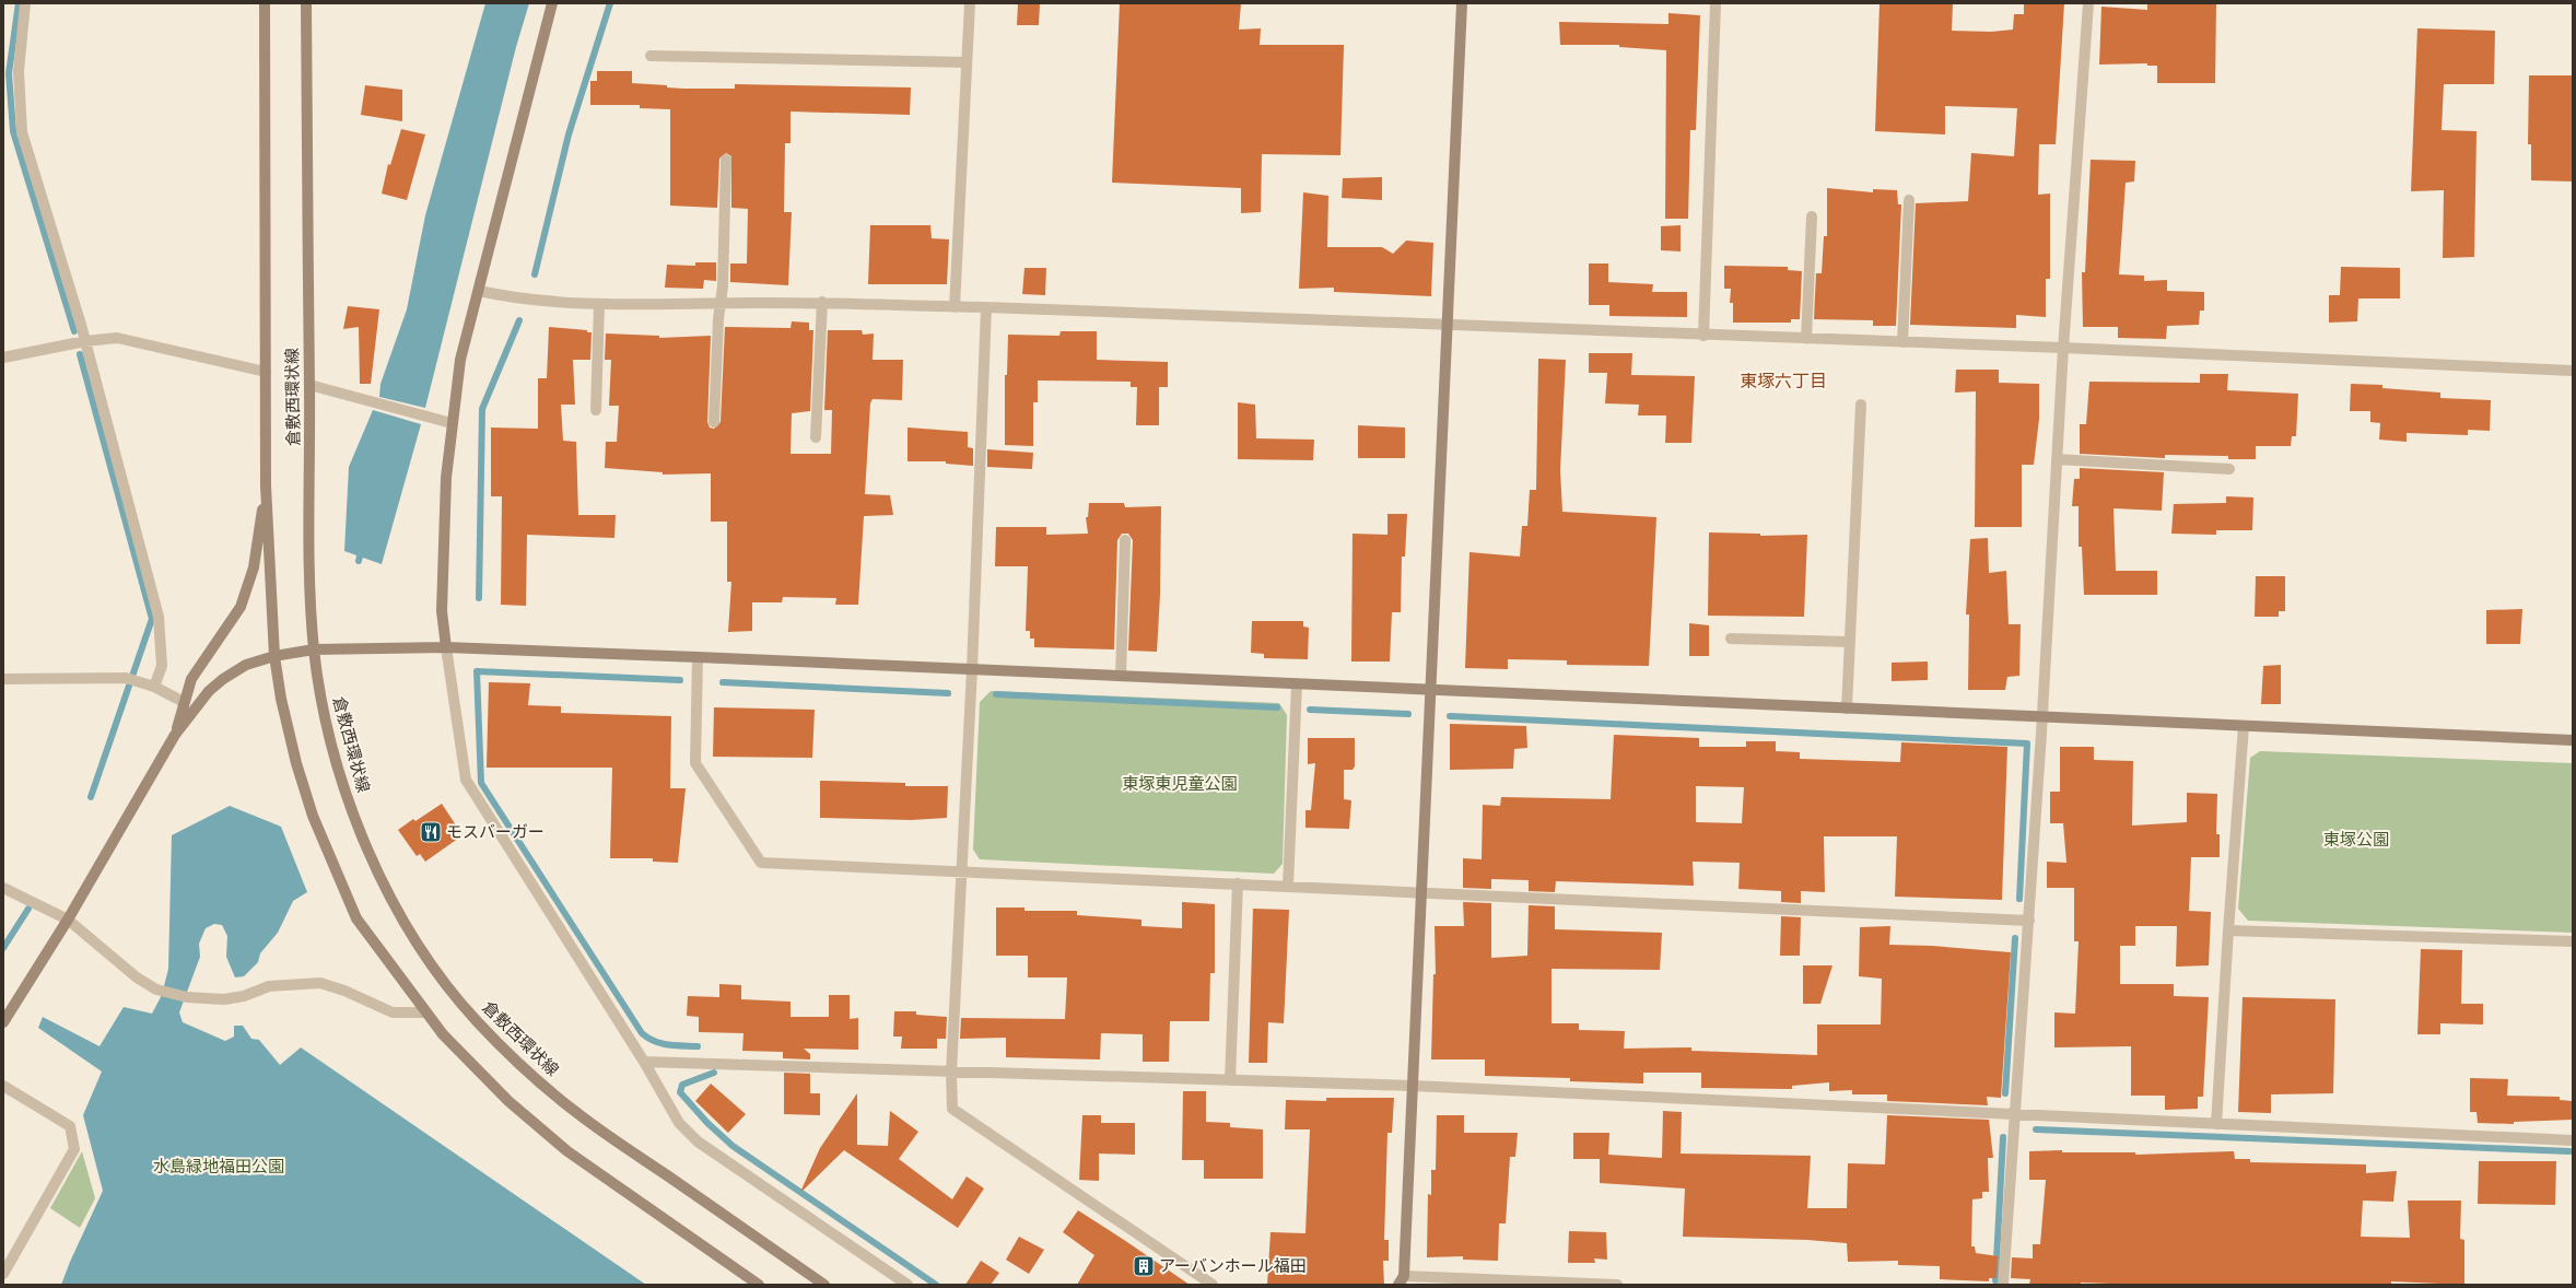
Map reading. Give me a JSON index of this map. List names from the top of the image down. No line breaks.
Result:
{"streets":{"street":["倉敷西環状線"]},"districts":["東塚六丁目"],"parks":["東塚東児童公園","東塚公園","水島緑地福田公園"],"places":{"restaurant":["モスバーガー"],"building":["アーバンホール福田"]}}
